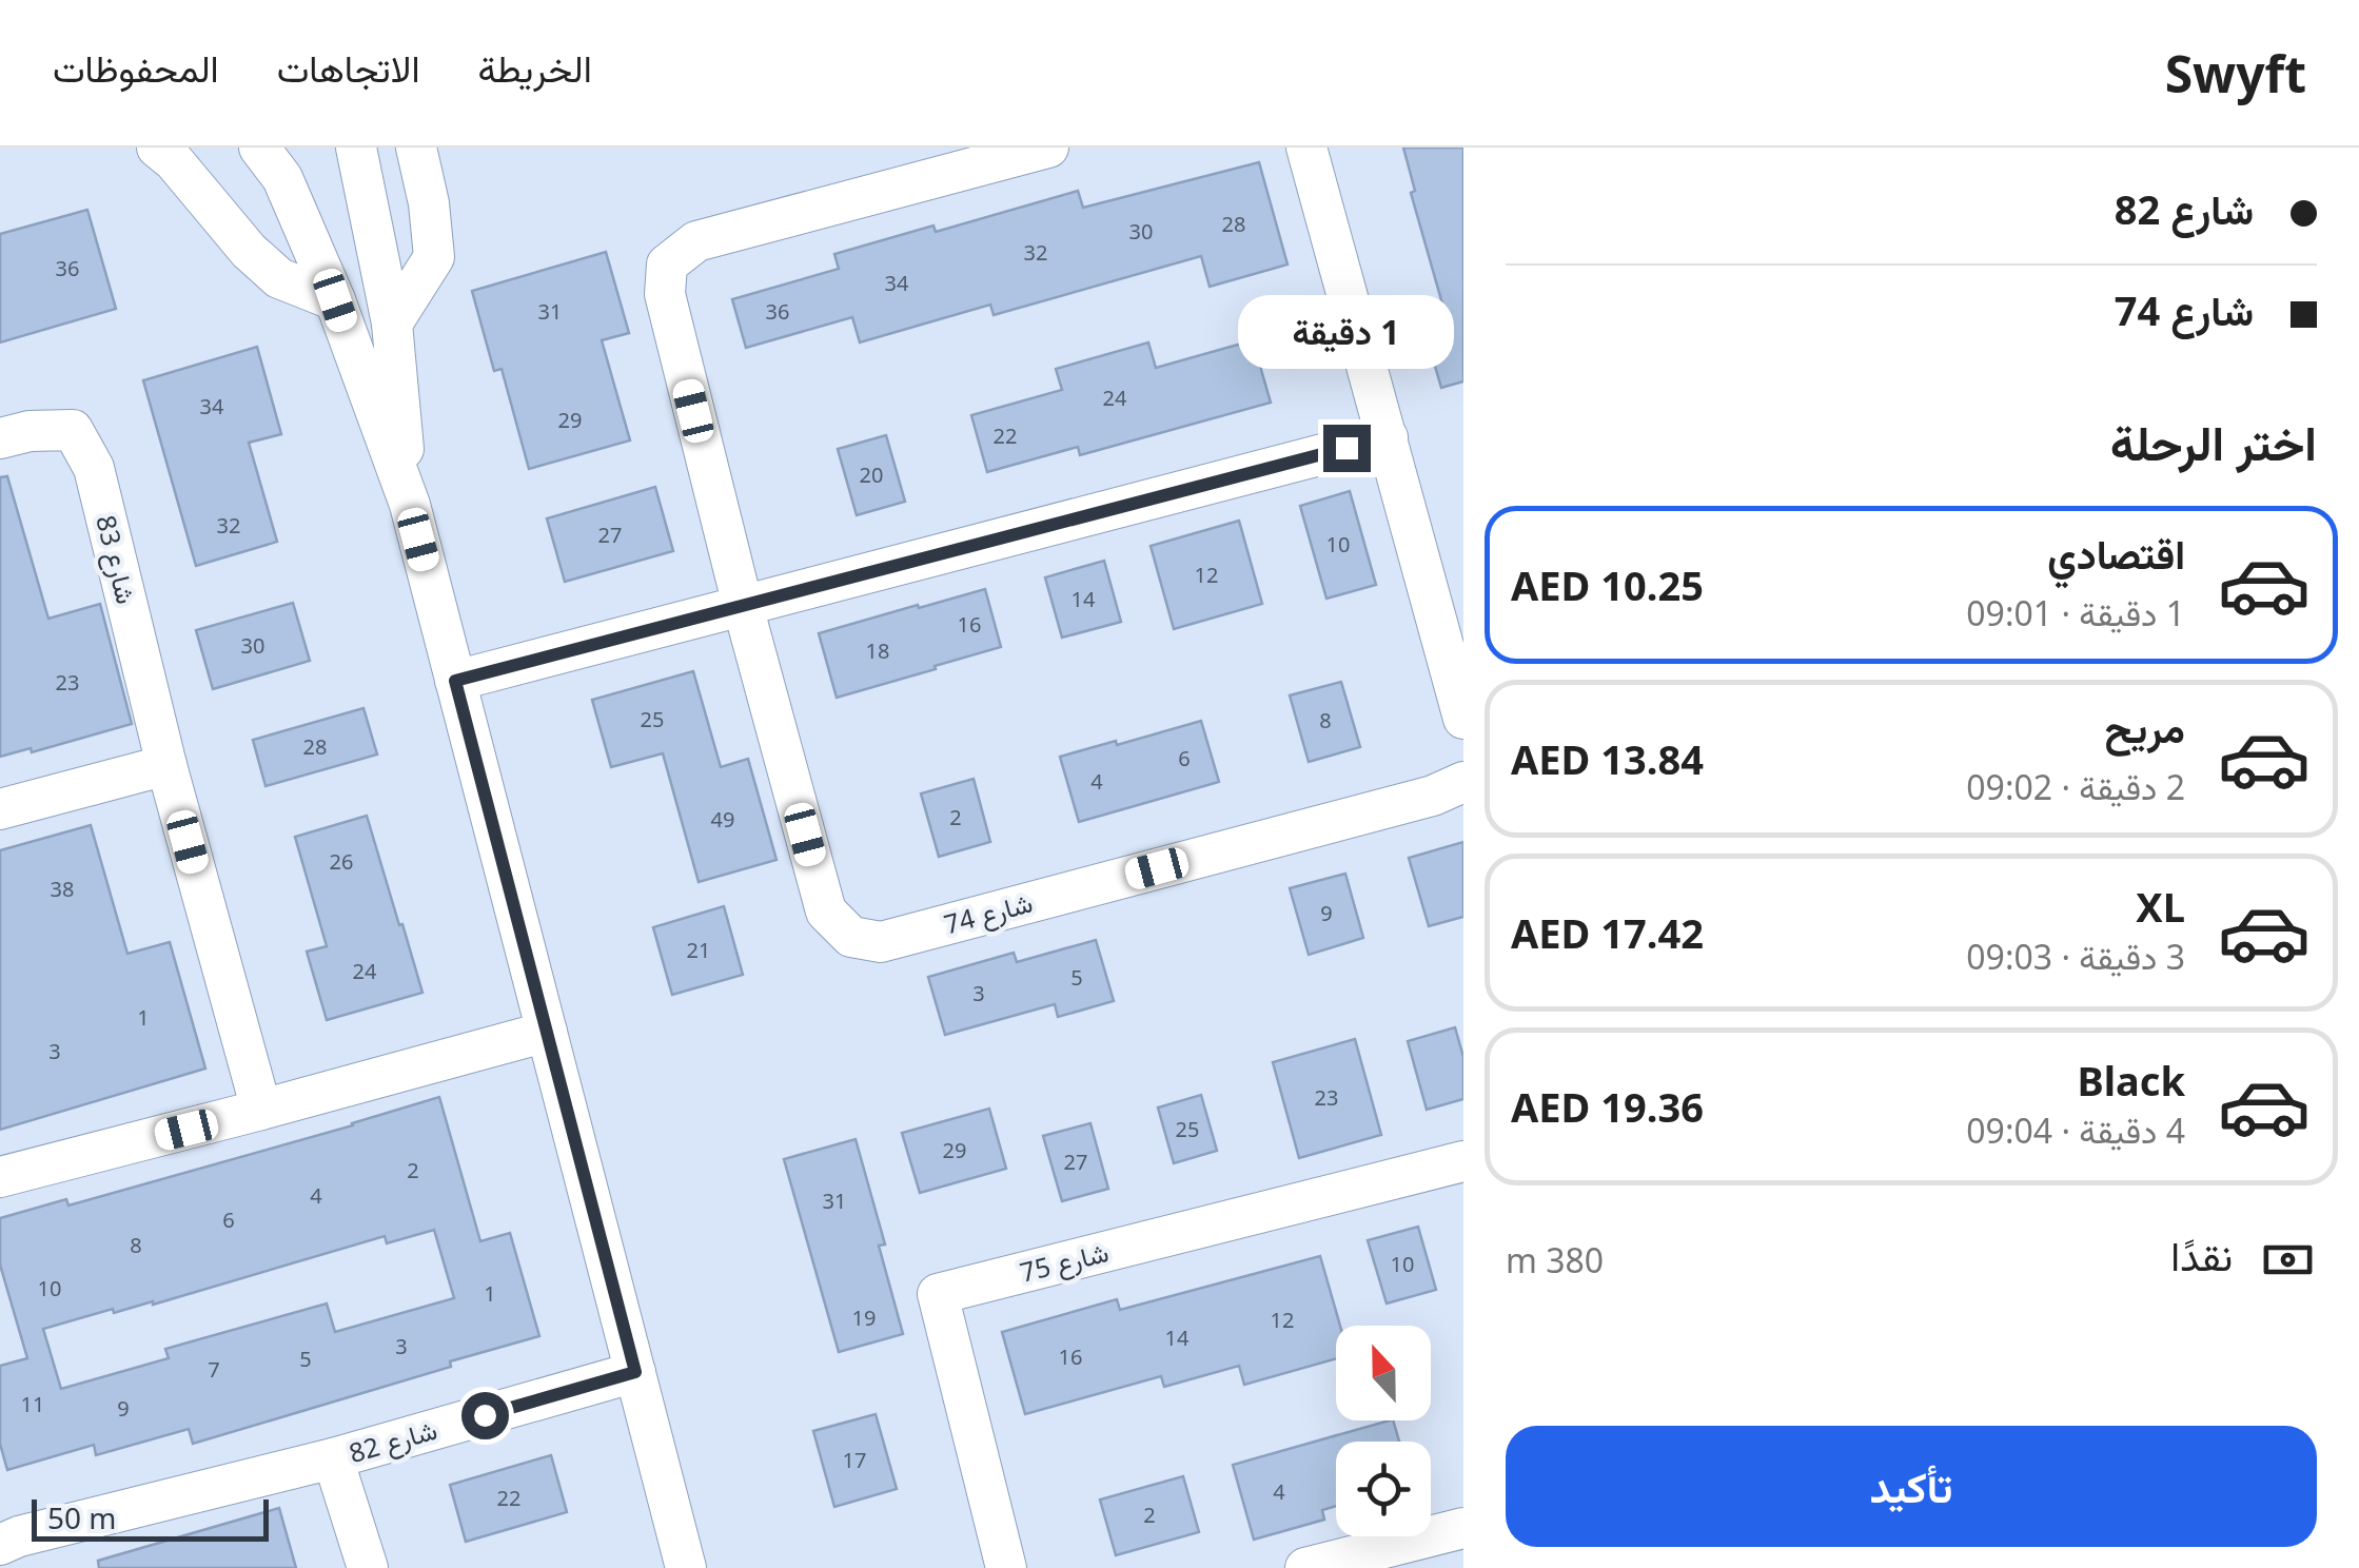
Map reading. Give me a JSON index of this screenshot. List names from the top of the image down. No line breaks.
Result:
{"streets":{"street":["شارع 83","شارع 74","شارع 75","شارع 82"]},"house_numbers":["28","30","32","36","34","31","36","24","34","29","22","20","32","27","10","12","14","16","30","18","23","25","8","28","6","4","2","49","26","38","9","21","24","5","3","1","3","23","25","29","27","2","4","31","6","8","10","10","1","19","12","14","3","16","5","7","11","9","17","4","22","2"],"scale_bar":"50 m","north":"top","page":{"header":"Swyft","nav":["الخريطة","الاتجاهات","المحفوظات"],"banner":["شارع 82","شارع 74"],"bubble":"1 دقيقة","heading":"اختر الرحلة","list":[{"name":"اقتصادي","note":"1 دقيقة · 09:01","value":"AED 10.25"},{"name":"مريح","note":"2 دقيقة · 09:02","value":"AED 13.84"},{"name":"XL","note":"3 دقيقة · 09:03","value":"AED 17.42"},{"name":"Black","note":"4 دقيقة · 09:04","value":"AED 19.36"}],"pay":["نقدًا","380 m"],"buttons":"تأكيد","scale":"50 m"}}
